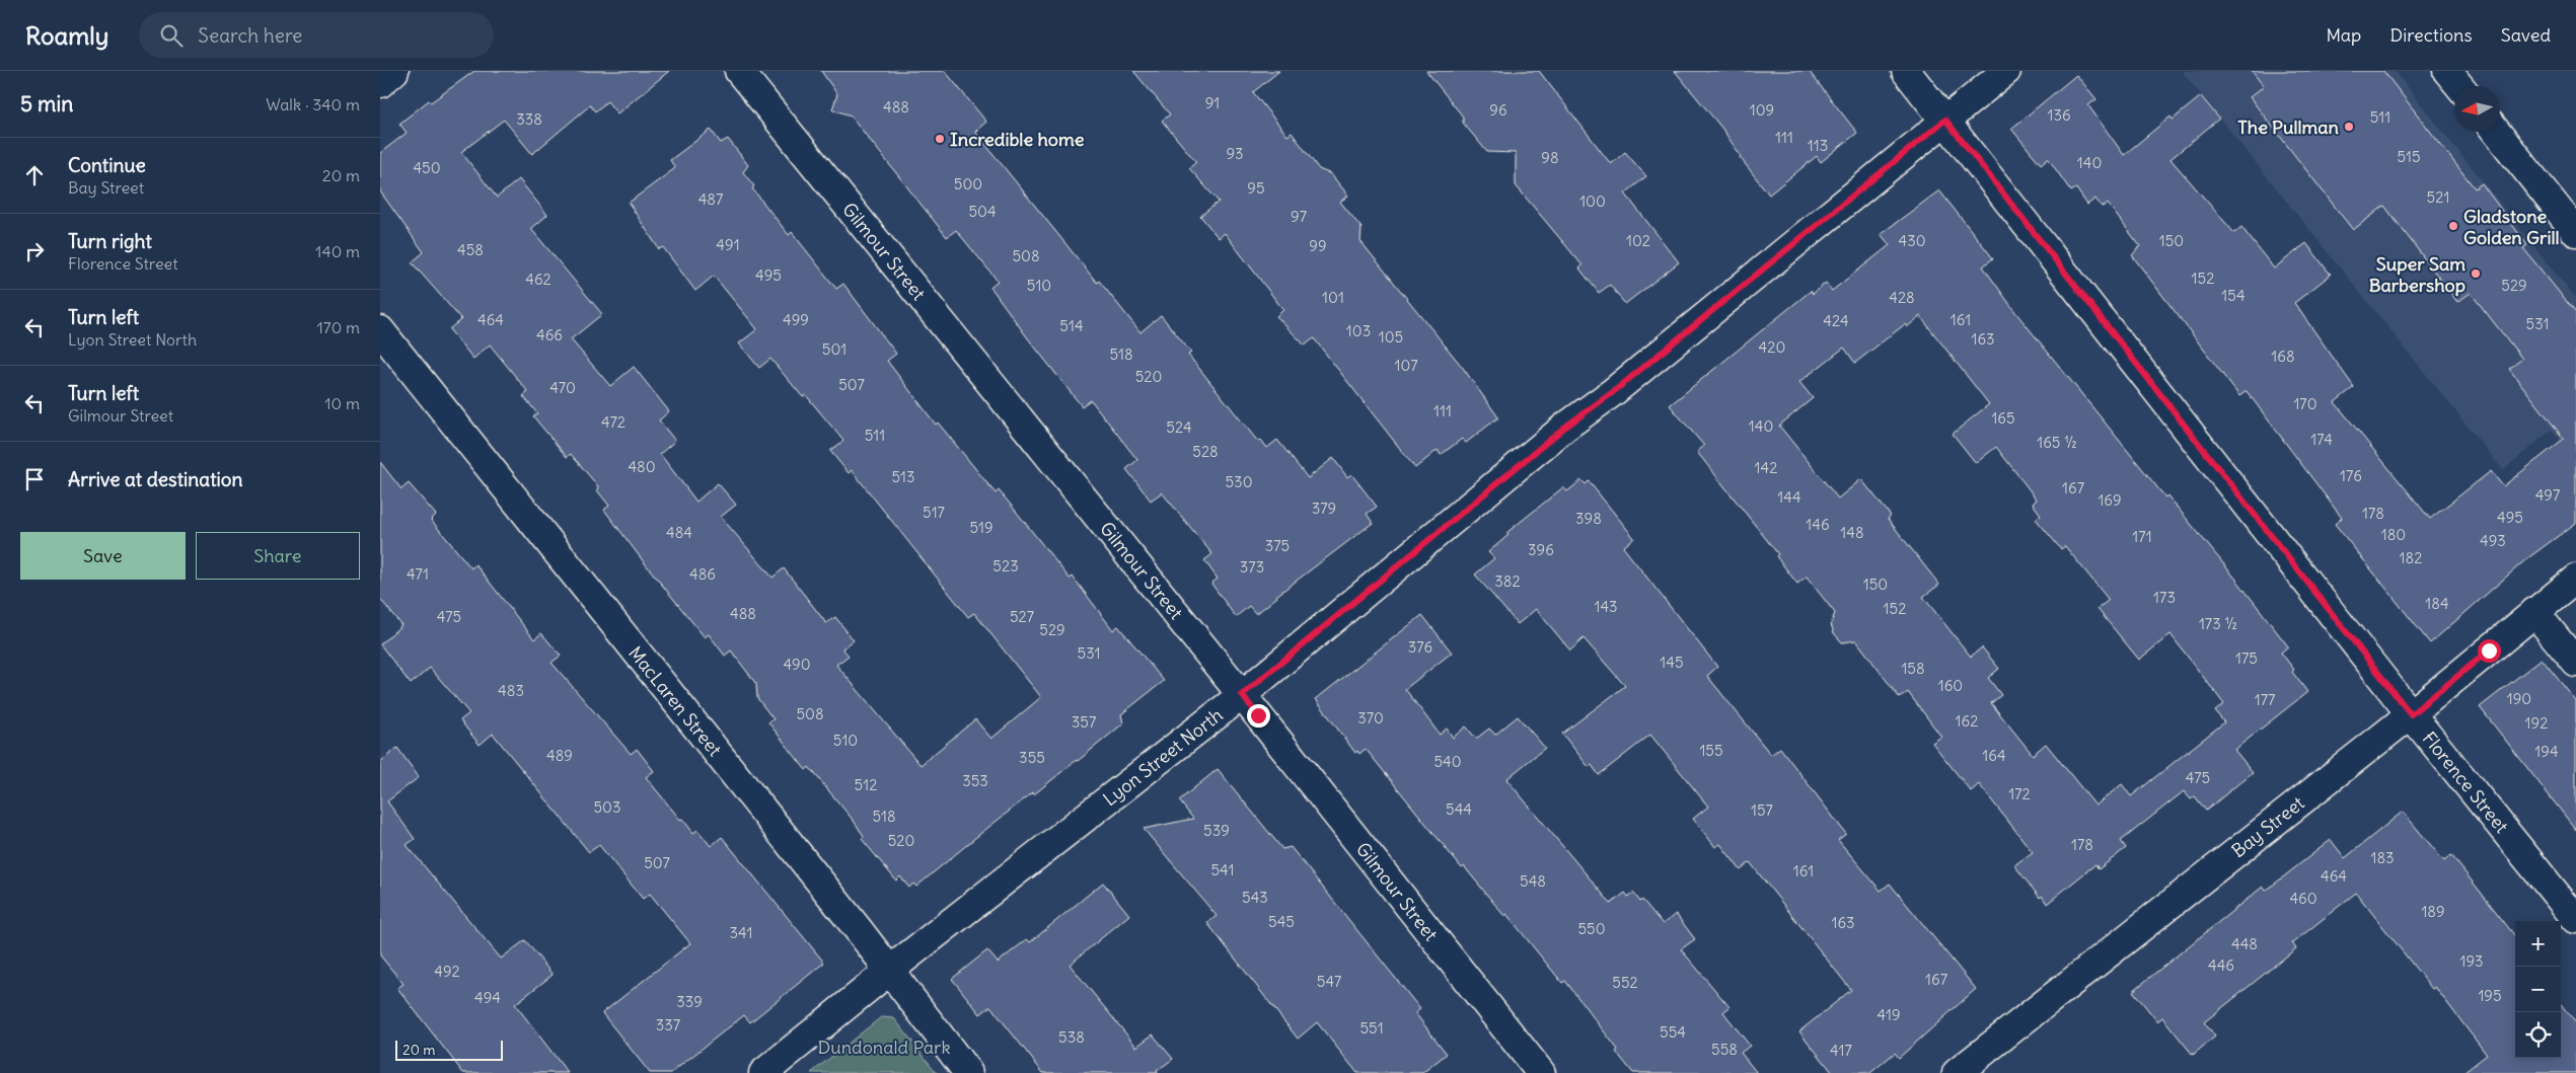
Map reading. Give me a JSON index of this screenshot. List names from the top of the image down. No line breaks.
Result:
{"streets":{"street":["Gilmour Street","MacLaren Street","Lyon Street North","Florence Street","Bay Street"]},"crossings":[["Gilmour Street","Lyon Street North"],["MacLaren Street","Lyon Street North"],["Lyon Street North","Florence Street"],["Florence Street","Bay Street"]],"parks":["Dundonald Park"],"places":["The Pullman","Incredible home","Gladstone Golden Grill","Super Sam Barbershop"],"house_numbers":["91","488","96","109","136","511","338","111","113","93","515","98","140","450","500","95","521","487","100","504","97","102","430","150","491","99","458","508","495","152","462","510","529","154","101","428","464","499","161","424","531","514","103","466","105","163","420","501","518","168","107","520","507","470","170","111","165","472","140","524","511","174","165 ½","528","480","142","176","513","530","167","497","144","169","379","517","178","495","398","146","519","484","148","180","171","493","375","396","182","523","373","471","486","382","150","173","184","143","152","488","475","527","173 ½","529","376","531","175","145","490","158","160","483","190","177","508","370","162","357","192","510","155","194","489","164","355","540","475","353","512","172","503","544","157","518","539","520","178","183","507","541","161","464","548","543","460","189","545","163","550","341","448","193","446","492","167","547","552","195","494","339","419","337","551","554","538","558","417"],"scale_bar":"20 m","north":"left","page":{"header":"Roamly","search":"Search here","nav":["Map","Directions","Saved"],"heading":["5 min","Walk · 340 m"],"list":[["Continue","Bay Street","20 m"],["Turn right","Florence Street","140 m"],["Turn left","Lyon Street North","170 m"],["Turn left","Gilmour Street","10 m"],"Arrive at destination"],"buttons":["Save","Share"],"map_buttons":["+","−"],"scale":"20 m"}}
